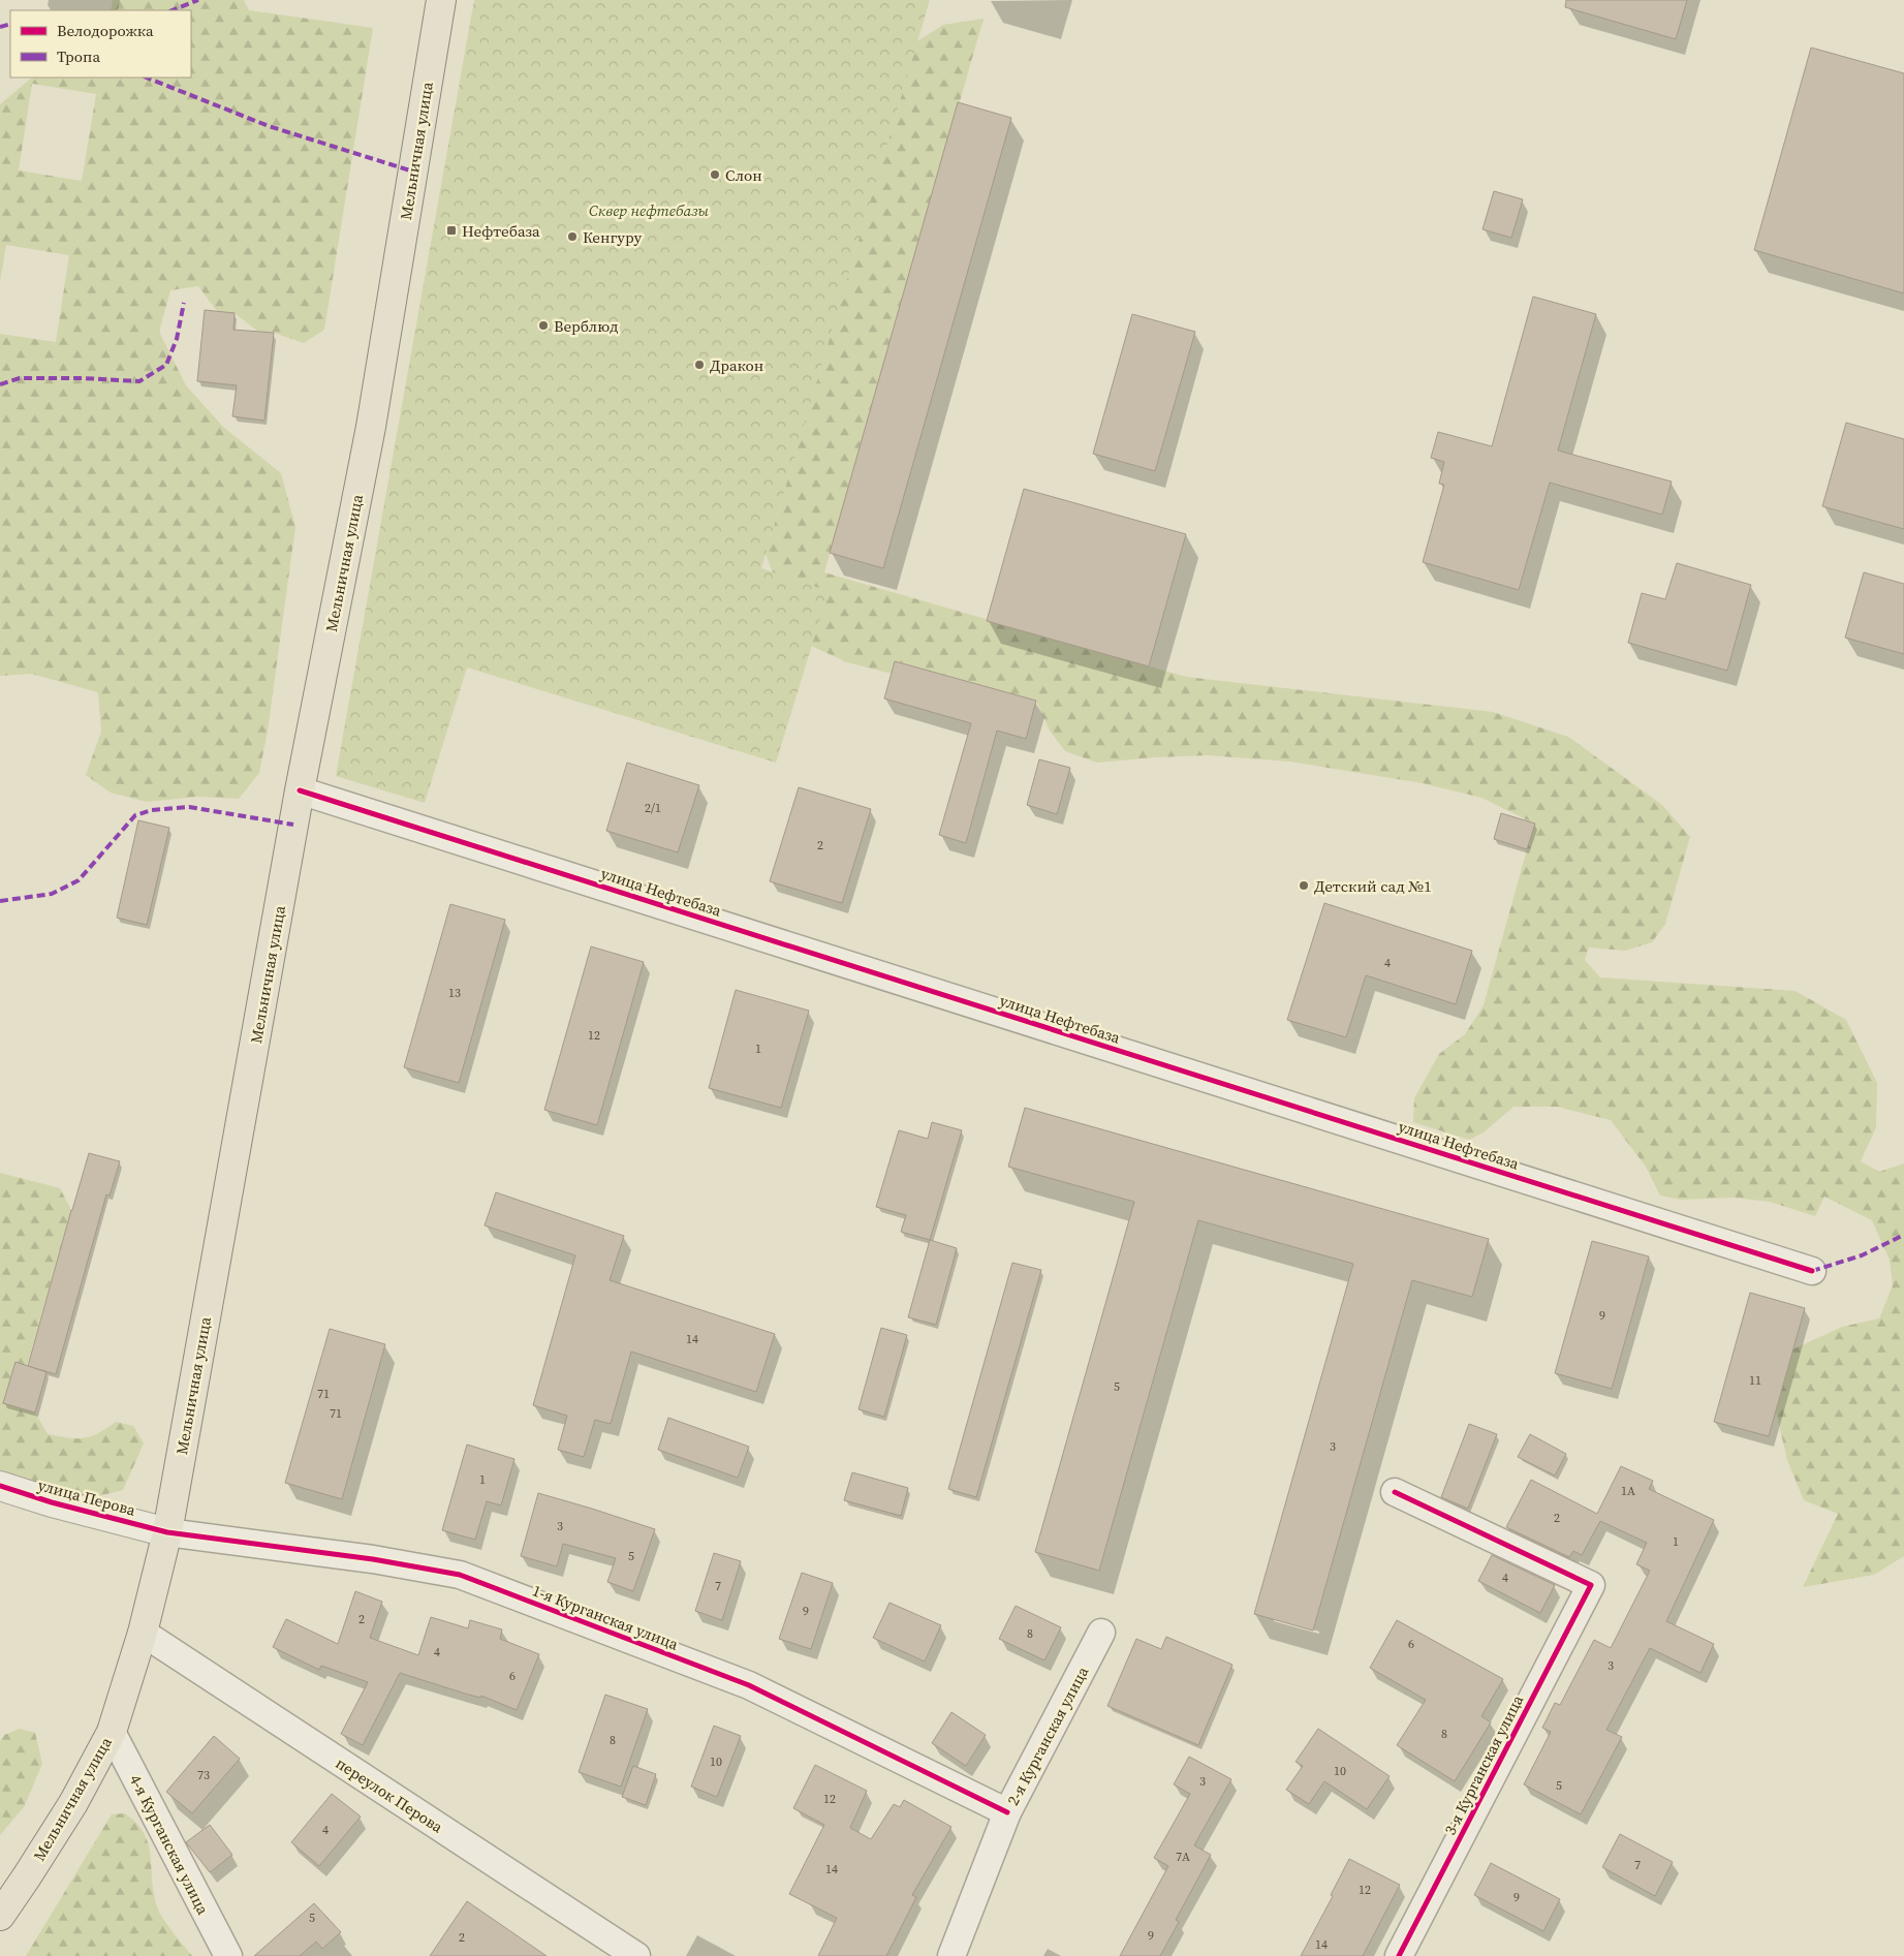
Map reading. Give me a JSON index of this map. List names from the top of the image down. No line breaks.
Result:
{"streets":{"main road":["Мельничная улица"],"street":["улица Нефтебаза","улица Перова","1-я Курганская улица","2-я Курганская улица","3-я Курганская улица","переулок Перова","4-я Курганская улица"]},"crossings":[["Мельничная улица","улица Нефтебаза"],["Мельничная улица","улица Перова"],["Мельничная улица","1-я Курганская улица"],["Мельничная улица","переулок Перова"],["Мельничная улица","4-я Курганская улица"],["улица Перова","1-я Курганская улица"],["1-я Курганская улица","2-я Курганская улица"]],"parks":["Сквер нефтебазы"],"places":{"other":["Слон","Кенгуру","Верблюд","Дракон","Детский сад №1"],"transit":["Нефтебаза"]},"house_numbers":["2/1","2","4","13","12","1","9","14","11","5","71","71","3","1","1А","2","3","1","5","4","7","9","2","8","6","4","3","6","8","8","10","10","73","3","5","12","4","7А","7","14","12","9","5","9","2","14"],"legend":["Велодорожка","Тропа"]}
